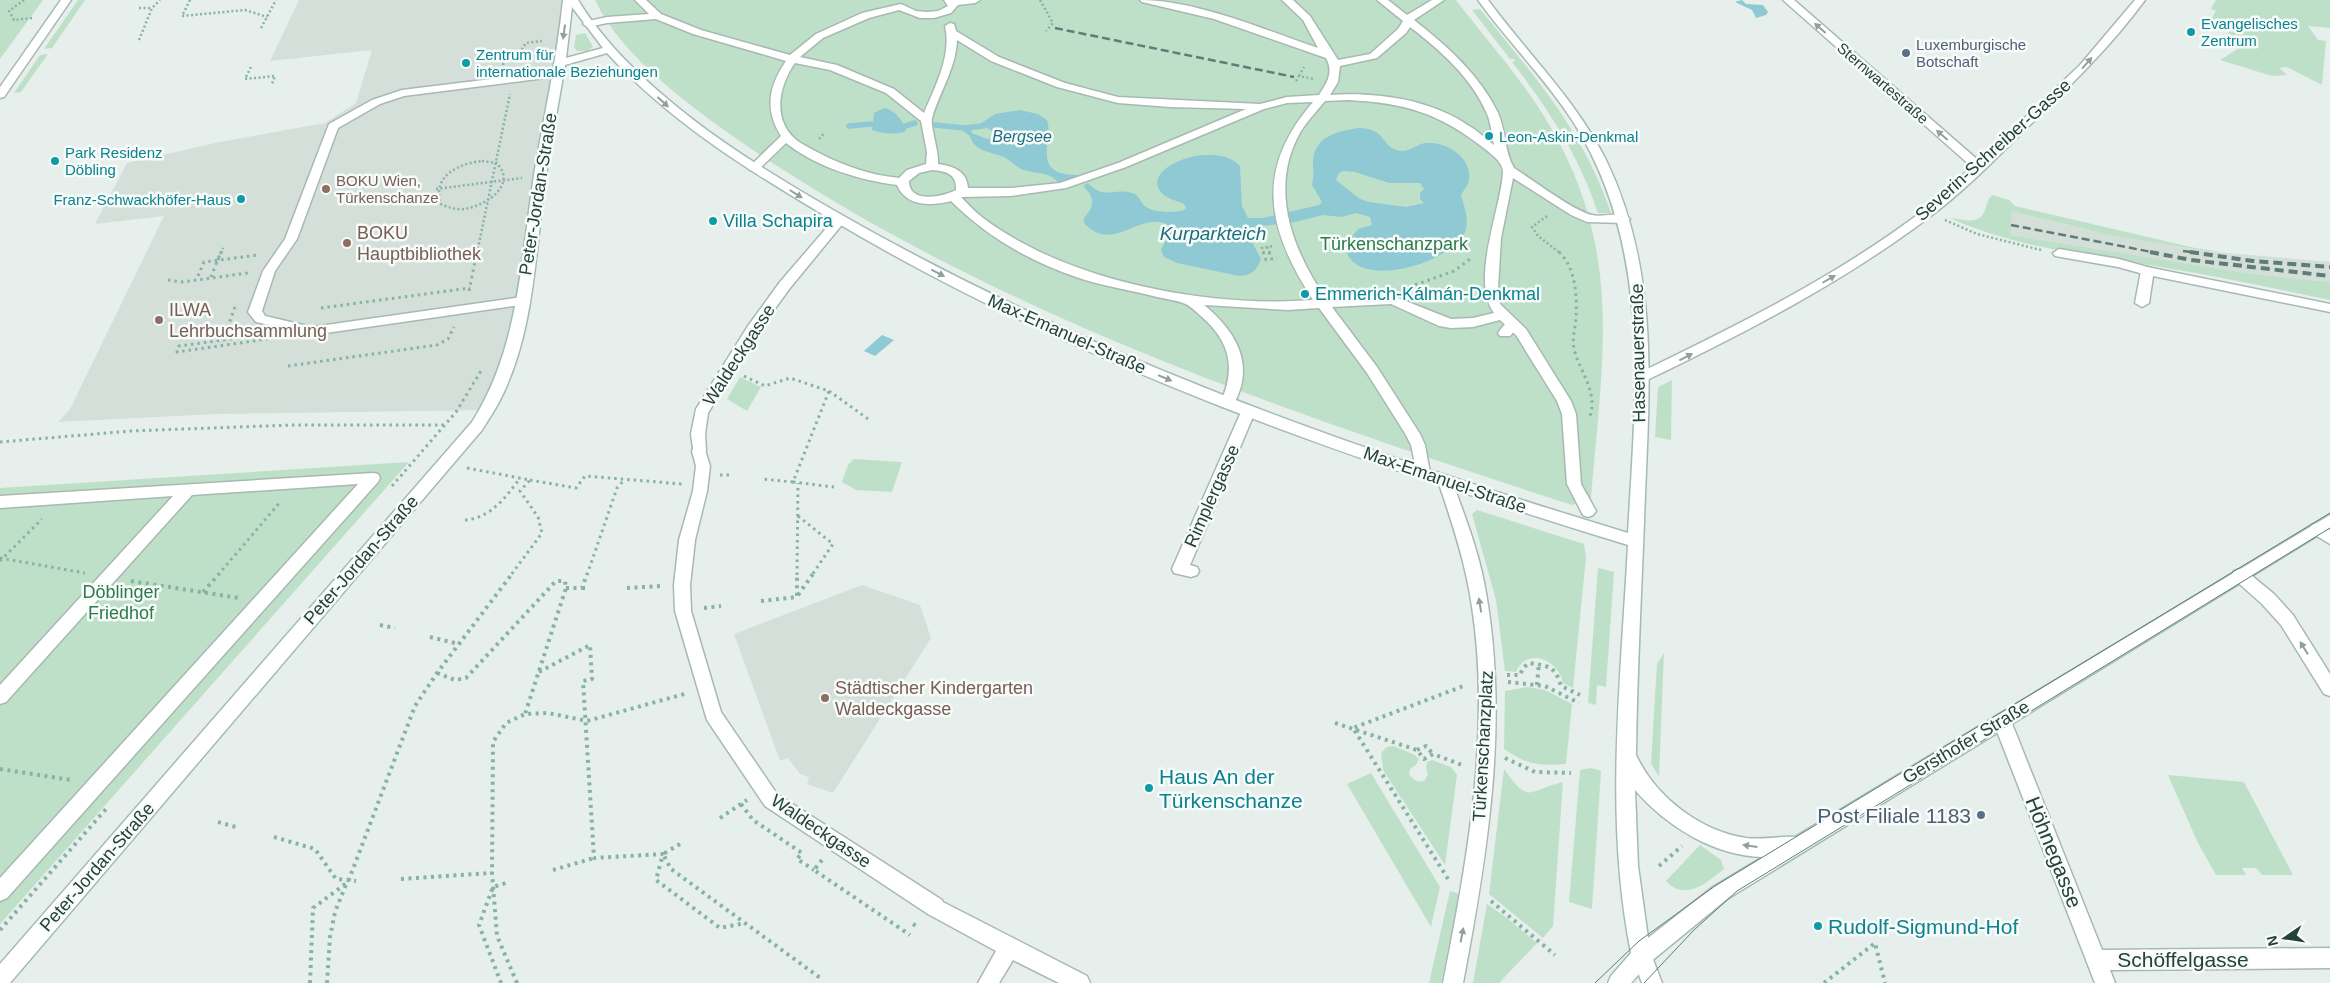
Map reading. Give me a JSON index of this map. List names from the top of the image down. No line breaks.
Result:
{"streets":{"street":["Sternwartestraße","Severin-Schreiber-Gasse","Peter-Jordan-Straße","Max-Emanuel-Straße","Hasenauerstraße","Waldeckgasse","Rimplergasse","Gersthofer Straße","Türkenschanzplatz","Höhnegasse","Schöffelgasse"]},"crossings":[["Sternwartestraße","Severin-Schreiber-Gasse"],["Severin-Schreiber-Gasse","Hasenauerstraße"],["Max-Emanuel-Straße","Hasenauerstraße"],["Max-Emanuel-Straße","Waldeckgasse"],["Max-Emanuel-Straße","Rimplergasse"],["Max-Emanuel-Straße","Türkenschanzplatz"],["Gersthofer Straße","Höhnegasse"],["Höhnegasse","Schöffelgasse"]],"one_way":["Sternwartestraße","Severin-Schreiber-Gasse","Türkenschanzplatz"],"water":["Bergsee","Kurparkteich"],"parks":["Türkenschanzpark","Döblinger Friedhof"],"places":["Evangelisches Zentrum","Luxemburgische Botschaft","Zentrum für internationale Beziehungen","Leon-Askin-Denkmal","Park Residenz Döbling","BOKU Wien, Türkenschanze","Franz-Schwackhöfer-Haus","Villa Schapira","BOKU Hauptbibliothek","Emmerich-Kálmán-Denkmal","ILWA Lehrbuchsammlung","Städtischer Kindergarten Waldeckgasse","Haus An der Türkenschanze","Post Filiale 1183","Rudolf-Sigmund-Hof"],"north":"left"}
